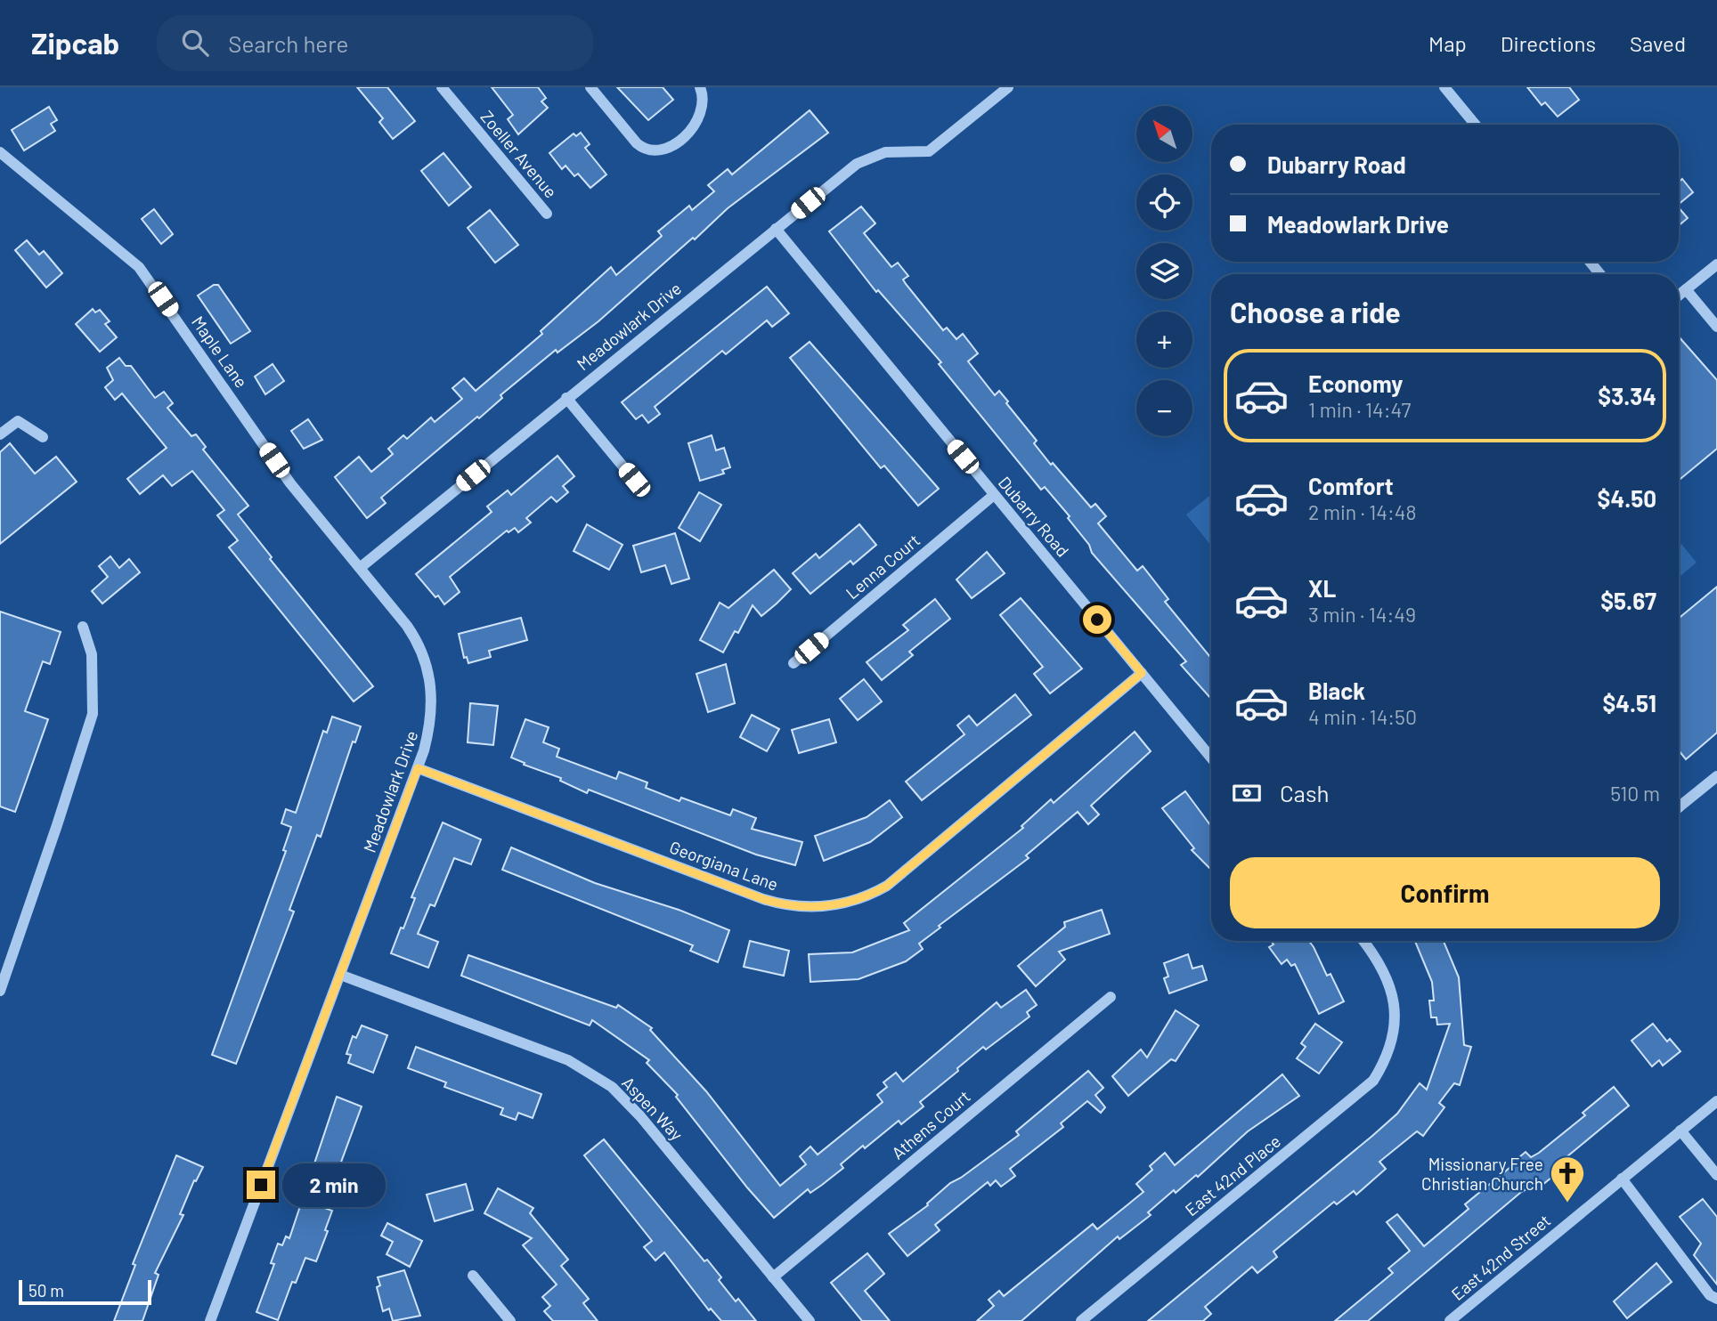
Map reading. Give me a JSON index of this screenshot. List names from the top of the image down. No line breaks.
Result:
{"streets":{"street":["Zoeller Avenue","Meadowlark Drive","Maple Lane","Dubarry Road","Lenna Court","Georgiana Lane","Aspen Way","Athens Court","East 42nd Place","East 42nd Street"]},"crossings":[["Meadowlark Drive","Maple Lane"],["Meadowlark Drive","Dubarry Road"],["Meadowlark Drive","Georgiana Lane"],["Meadowlark Drive","Aspen Way"],["Dubarry Road","Lenna Court"],["Dubarry Road","Georgiana Lane"],["Aspen Way","Athens Court"]],"places":{"church":["Missionary Free Christian Church"]},"scale_bar":"50 m","north":"top left","page":{"header":"Zipcab","search":"Search here","nav":["Map","Directions","Saved"],"map_buttons":["+","−"],"banner":["Dubarry Road","Meadowlark Drive"],"heading":"Choose a ride","list":[{"name":"Economy","note":"1 min · 14:47","value":"$3.34"},{"name":"Comfort","note":"2 min · 14:48","value":"$4.50"},{"name":"XL","note":"3 min · 14:49","value":"$5.67"},{"name":"Black","note":"4 min · 14:50","value":"$4.51"}],"pay":["Cash","510 m"],"buttons":"Confirm","bubble":"2 min","scale":"50 m"}}
